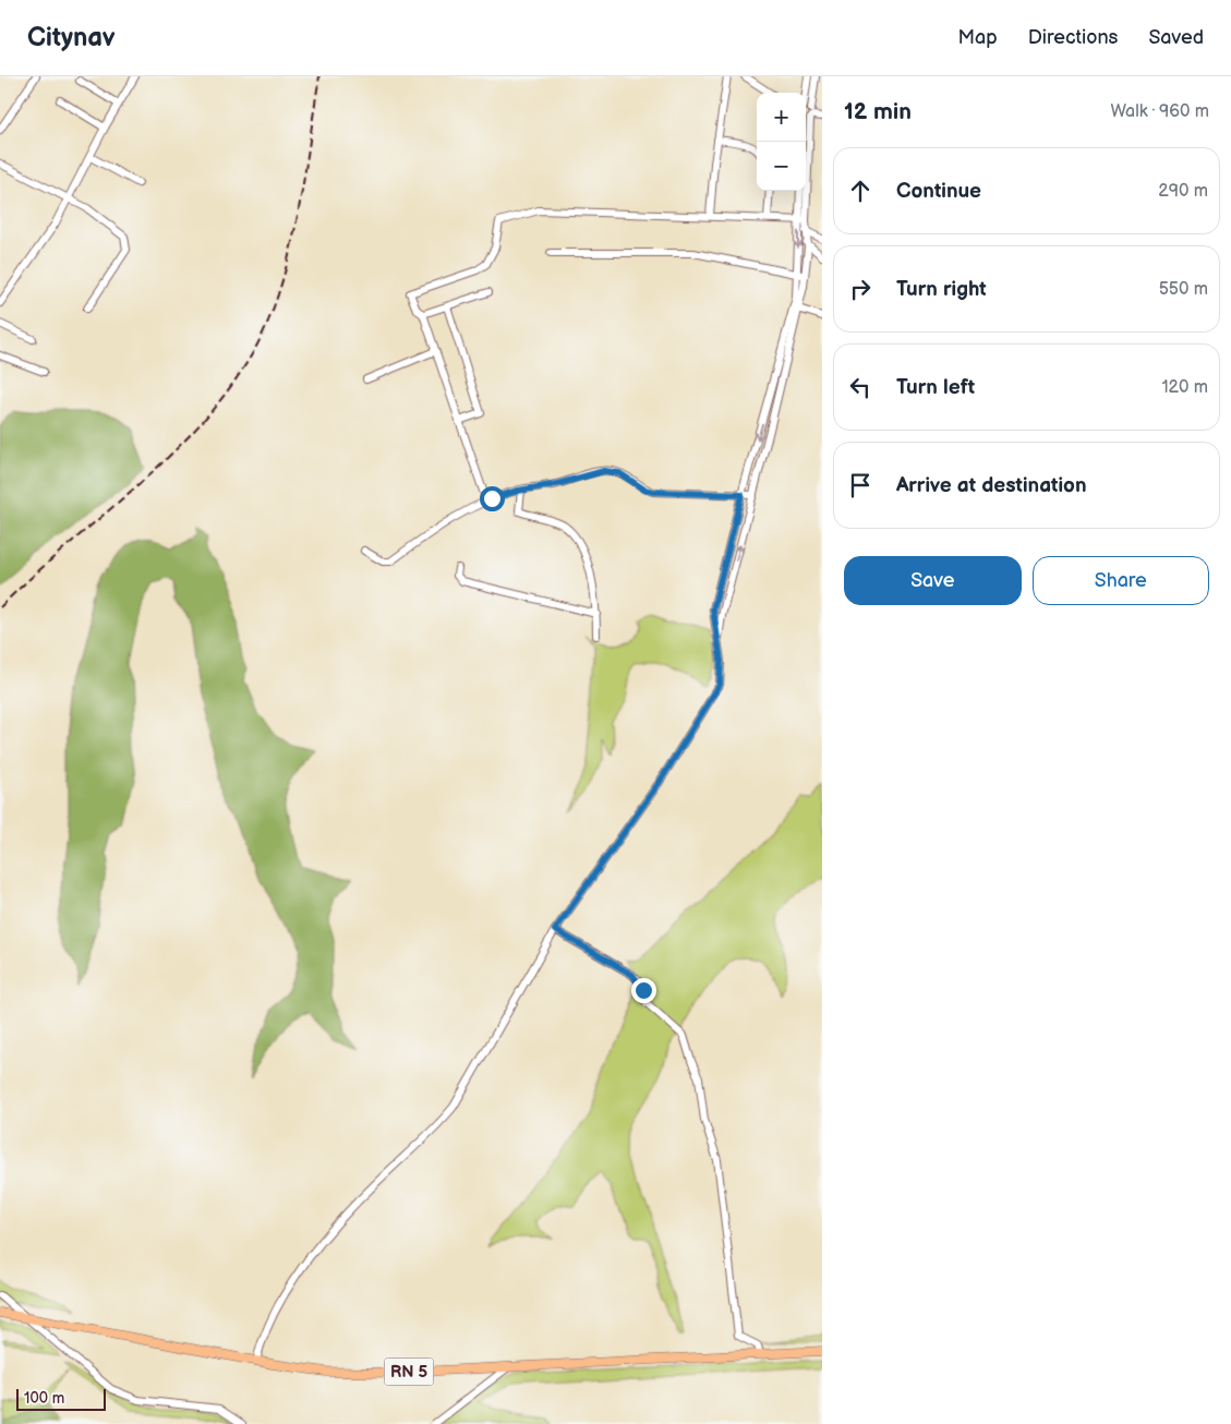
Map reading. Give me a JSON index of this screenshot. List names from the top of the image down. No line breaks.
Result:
{"streets":{"main road":["RN 5"]},"scale_bar":"100 m","page":{"header":"Citynav","nav":["Map","Directions","Saved"],"heading":["12 min","Walk · 960 m"],"map_buttons":["+","−"],"list":[["Continue","290 m"],["Turn right","550 m"],["Turn left","120 m"],"Arrive at destination"],"buttons":["Save","Share"],"scale":"100 m"}}
